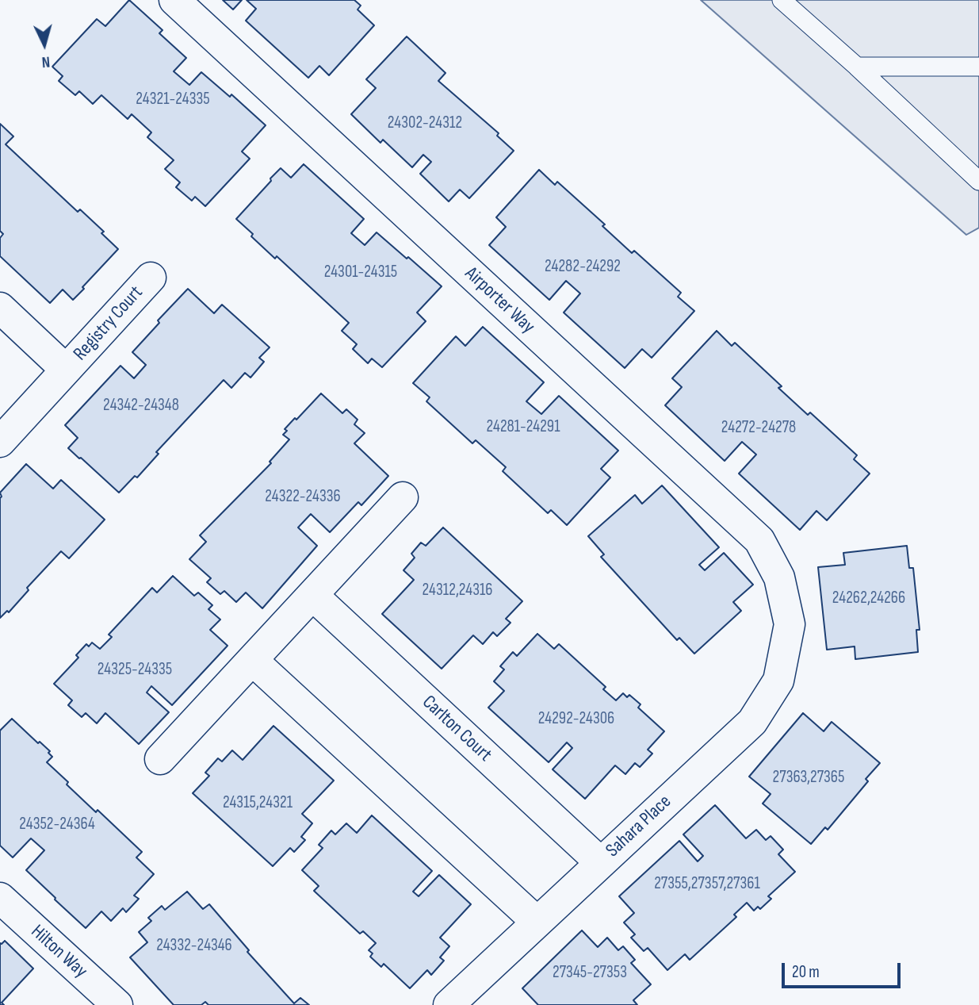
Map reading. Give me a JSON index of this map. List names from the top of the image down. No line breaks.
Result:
{"streets":{"street":["Airporter Way","Registry Court","Carlton Court","Sahara Place","Hilton Way"]},"crossings":[["Airporter Way","Sahara Place"],["Carlton Court","Sahara Place"]],"house_numbers":["24321-24335","24302-24312","24282-24292","24301-24315","24342-24348","24281-24291","24272-24278","24322-24336","24312,24316","24262,24266","24325-24335","24292-24306","27363,27365","24315,24321","24352-24364","27355,27357,27361","24332-24346","27345-27353"],"scale_bar":"20 m","north":"bottom"}
